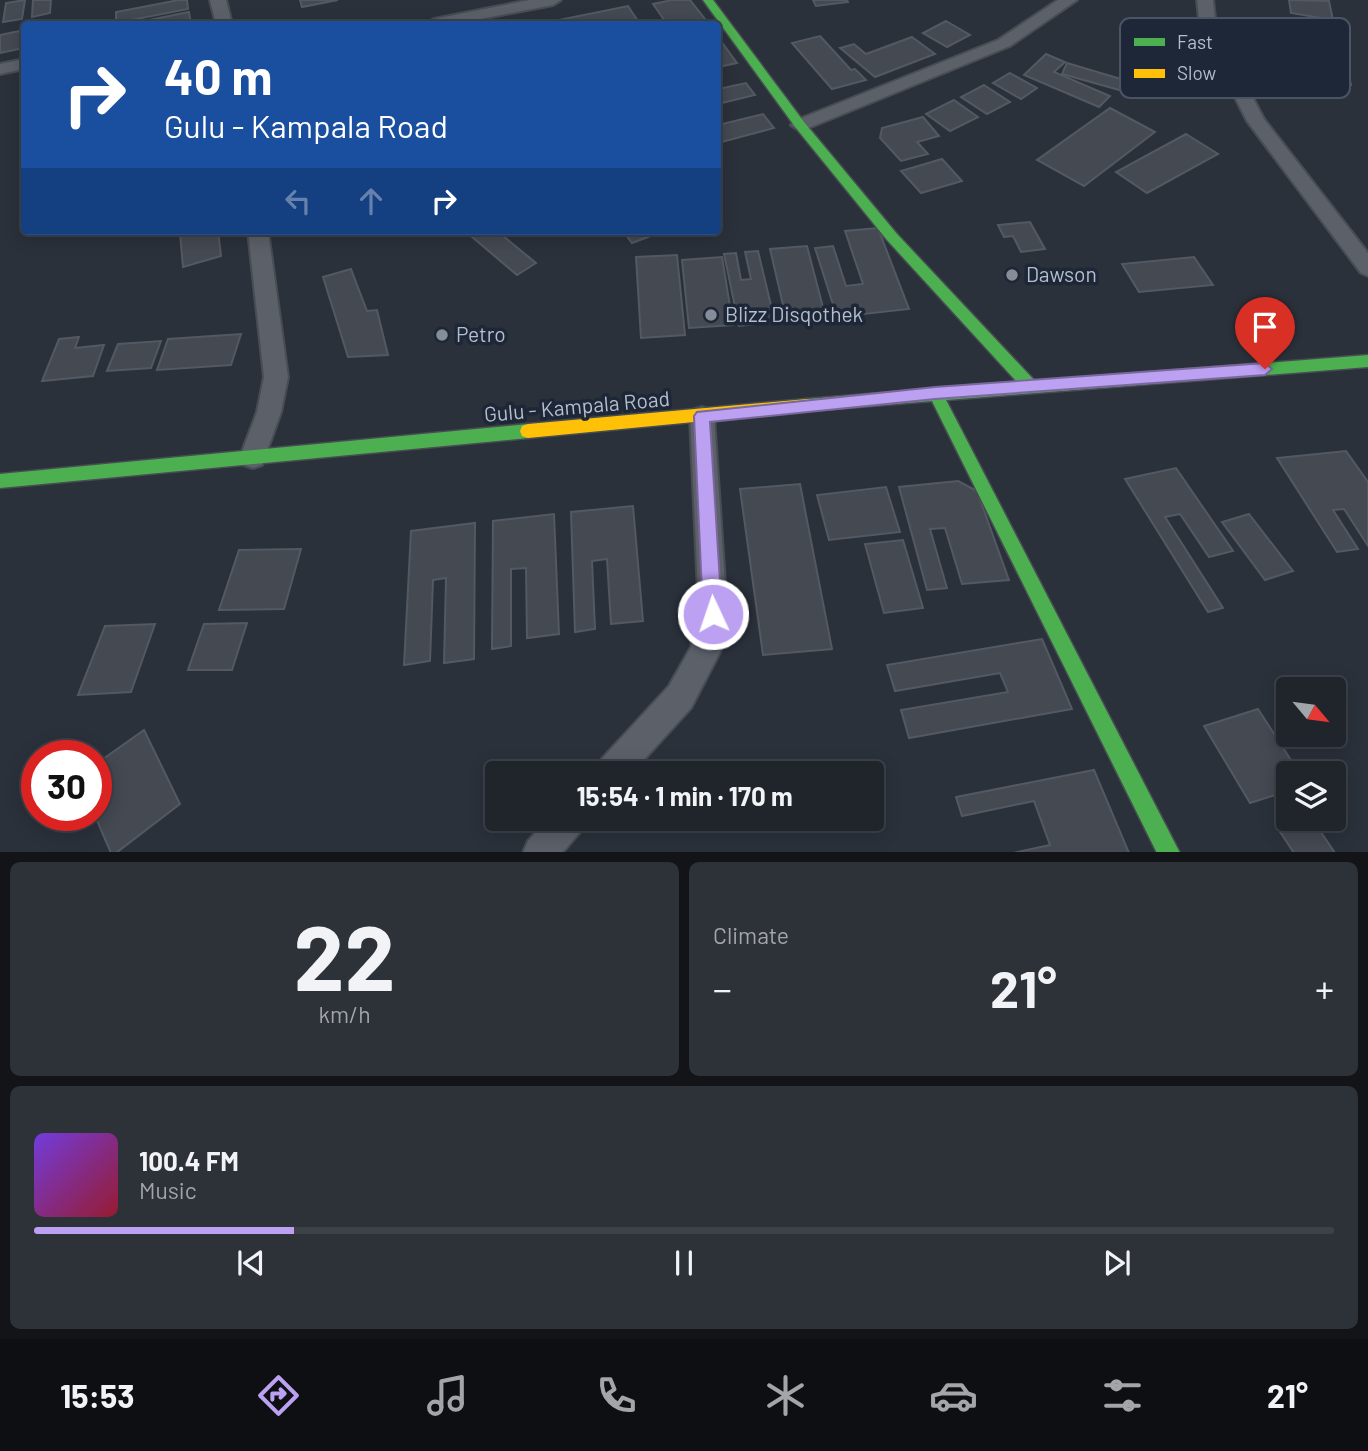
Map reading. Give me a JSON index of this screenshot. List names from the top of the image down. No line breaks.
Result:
{"streets":{"main road":["Gulu - Kampala Road"]},"places":["Dawson","Blizz Disqothek","Petro"],"legend":["Fast","Slow"],"north":"bottom right","page":{"turn":["40 m","Gulu - Kampala Road"],"limit":"30","trip":"15:54 · 1 min · 170 m","tile":[["22","km/h"],"Climate"],"heat":["−","21°","+"],"song":["100.4 FM","Music"],"tabs":["15:53","21°"]}}
